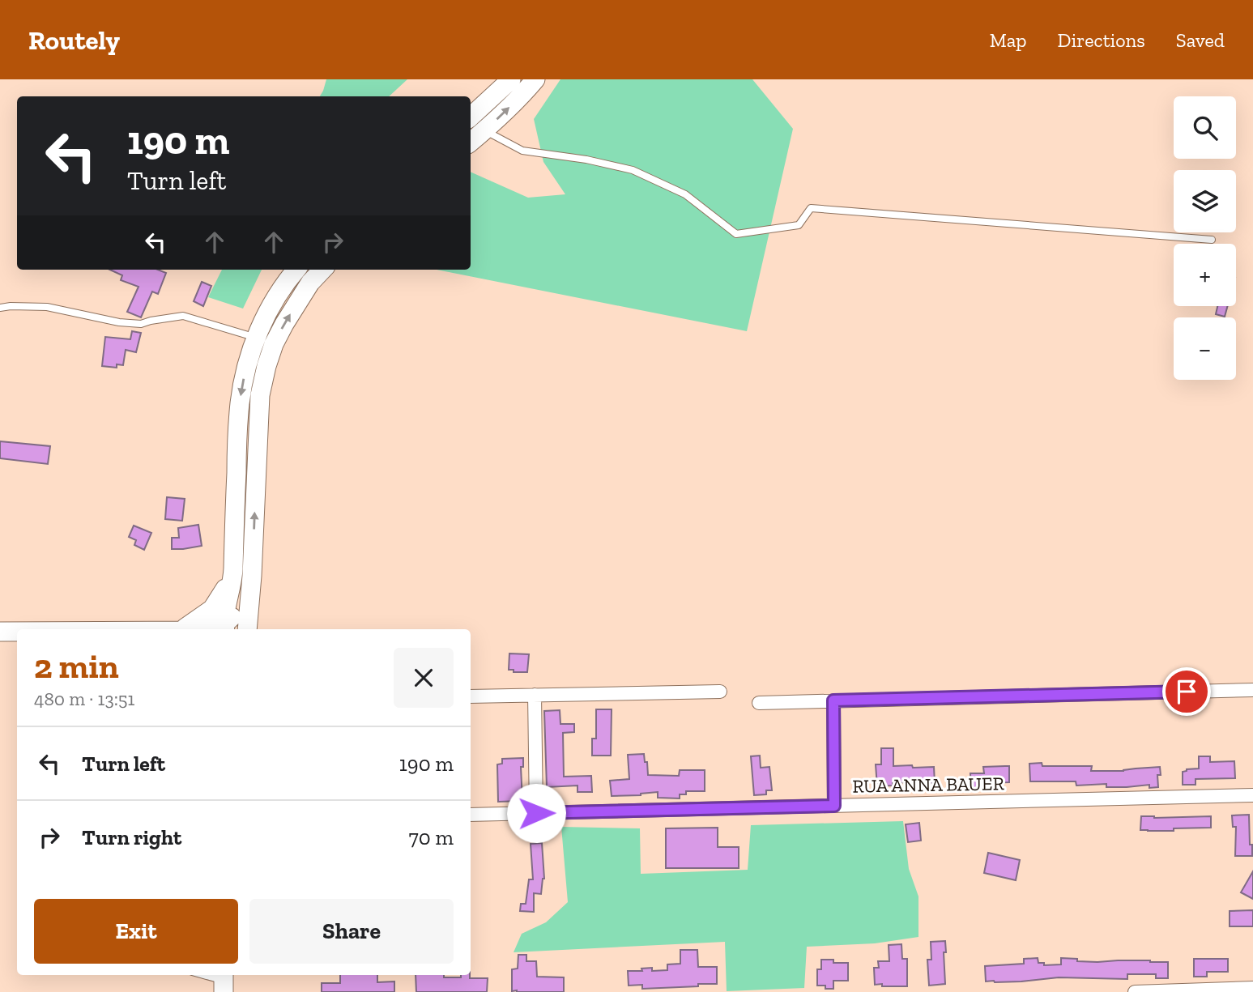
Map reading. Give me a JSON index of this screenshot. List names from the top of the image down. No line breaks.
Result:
{"streets":{"street":["RUA ANNA BAUER"]},"page":{"header":"Routely","nav":["Map","Directions","Saved"],"map_buttons":["+","−"],"turn":["190 m","Turn left"],"heading":["2 min","480 m · 13:51"],"list":[{"name":"Turn left","value":"190 m"},{"name":"Turn right","value":"70 m"}],"buttons":["Exit","Share"]}}
